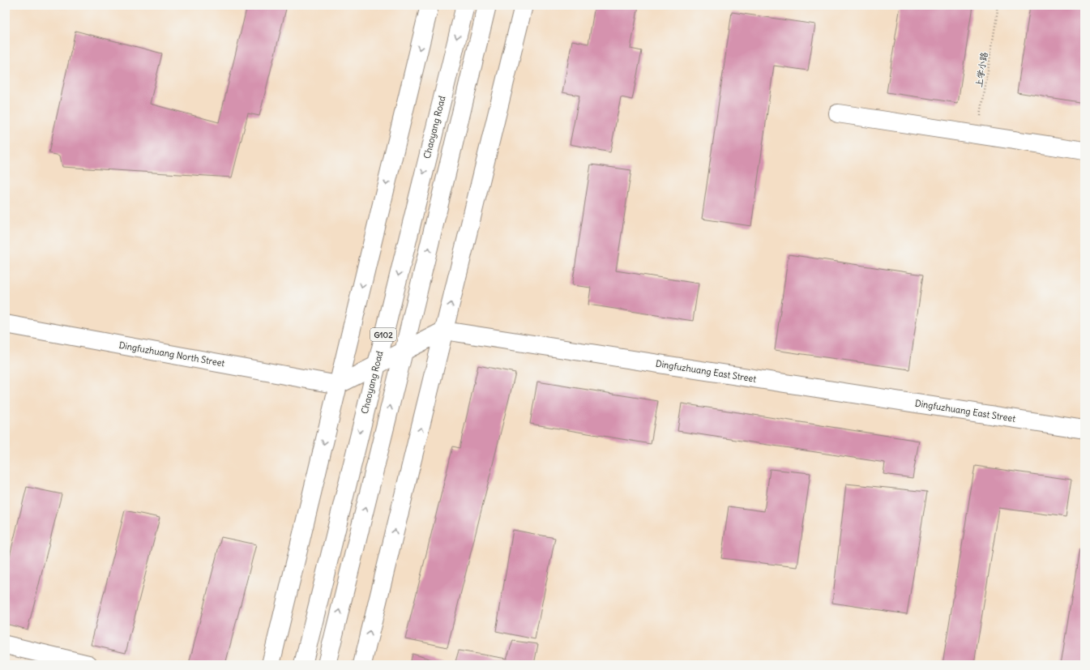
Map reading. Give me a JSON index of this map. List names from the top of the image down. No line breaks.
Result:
{"streets":{"main road":["Chaoyang Road","G102","Dingfuzhuang North Street","Dingfuzhuang East Street"],"path":["上学小路"]}}
